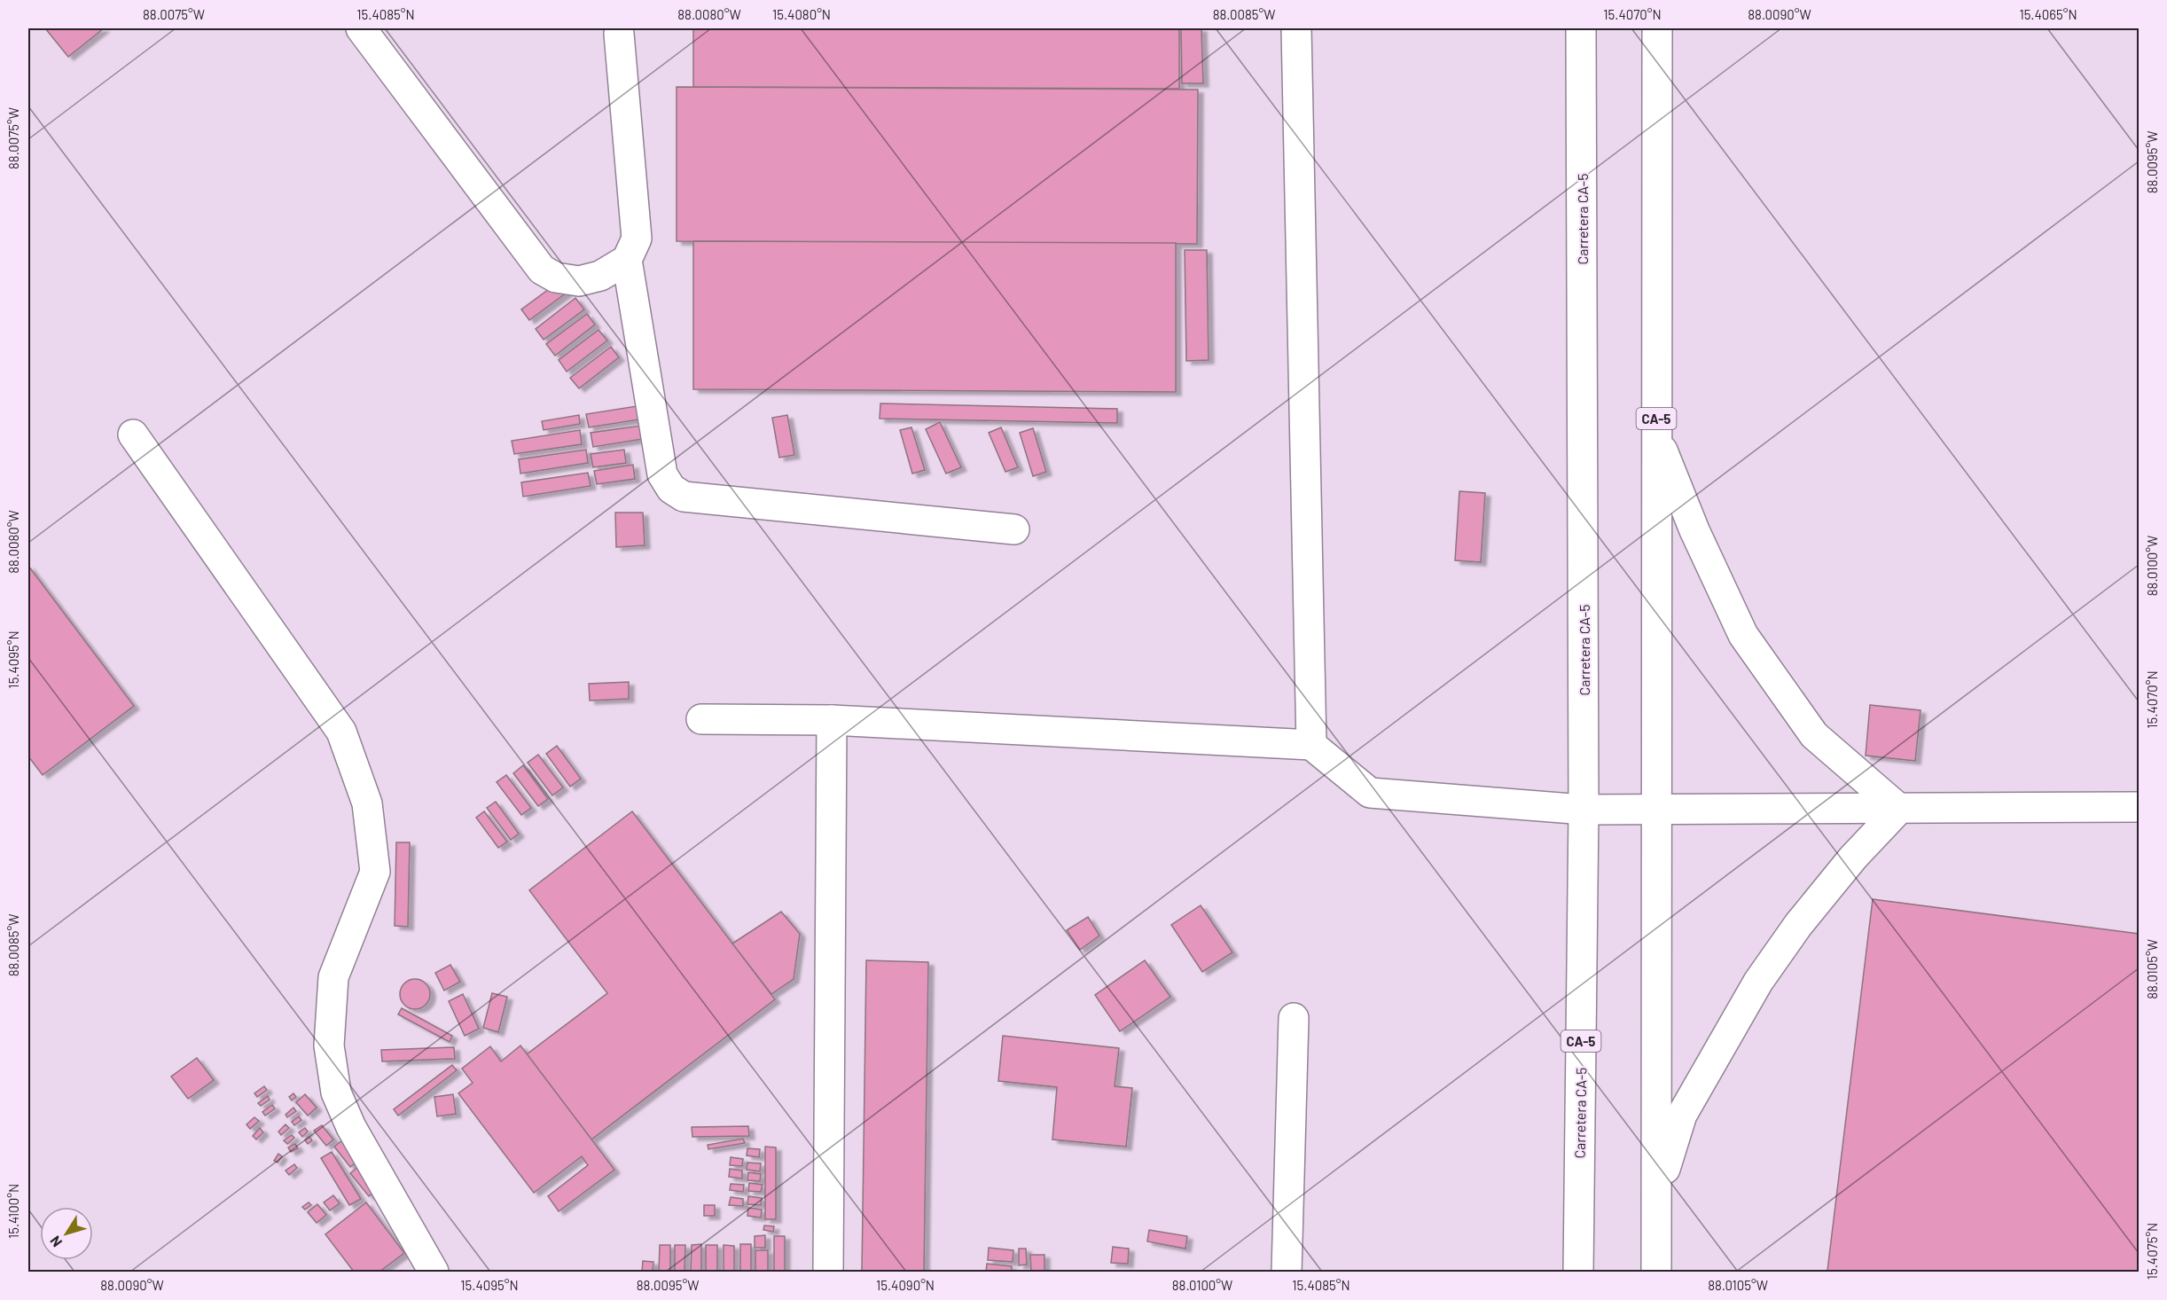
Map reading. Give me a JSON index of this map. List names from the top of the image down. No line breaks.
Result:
{"streets":{"main road":["Carretera CA-5","CA-5"]},"north":"bottom left","coordinates":["88.0075°W","15.4085°N","88.0080°W","15.4080°N","88.0085°W","15.4070°N","88.0090°W","15.4065°N","88.0095°W","88.0100°W","15.4095°N","88.0105°W","15.4100°N","15.4075°N","15.4090°N"]}
